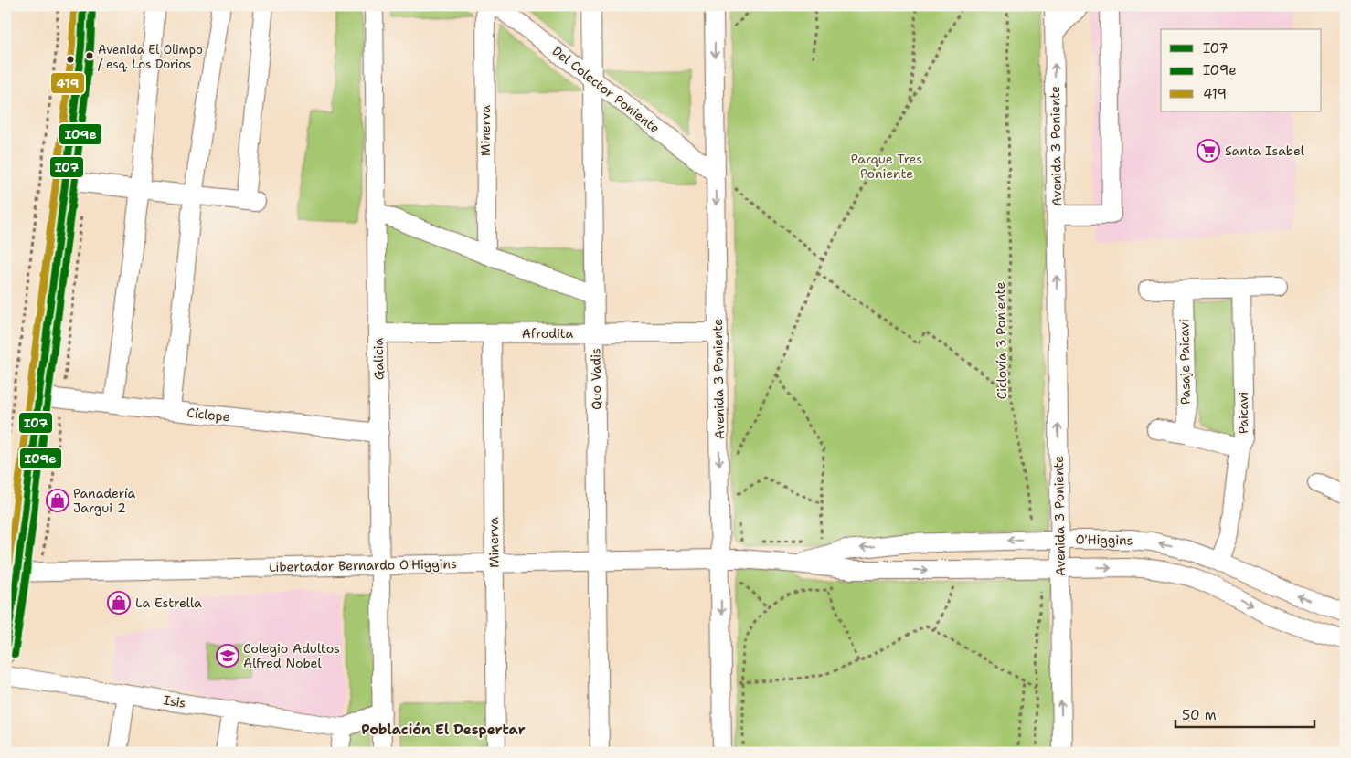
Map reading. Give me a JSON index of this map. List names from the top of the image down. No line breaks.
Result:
{"streets":{"street":["Del Colector Poniente","Minerva","Avenida 3 Poniente","Afrodita","Galicia","Pasaje Paicavi","Quo Vadis","Paicavi","Cíclope","O'Higgins","Libertador Bernardo O'Higgins","Isis"],"path":["Ciclovía 3 Poniente"]},"crossings":[["Del Colector Poniente","Avenida 3 Poniente"],["Del Colector Poniente","Quo Vadis"],["Minerva","Afrodita"],["Minerva","Libertador Bernardo O'Higgins"],["Avenida 3 Poniente","Afrodita"],["Avenida 3 Poniente","Ciclovía 3 Poniente"],["Avenida 3 Poniente","O'Higgins"],["Avenida 3 Poniente","Libertador Bernardo O'Higgins"],["Afrodita","Galicia"],["Afrodita","Quo Vadis"],["Ciclovía 3 Poniente","O'Higgins"],["Galicia","Cíclope"],["Galicia","Libertador Bernardo O'Higgins"],["Quo Vadis","Libertador Bernardo O'Higgins"],["Paicavi","O'Higgins"],["O'Higgins","Libertador Bernardo O'Higgins"]],"districts":["Población El Despertar"],"parks":["Parque Tres Poniente"],"places":{"other":["Avenida El Olimpo / esq. Los Dorios"],"supermarket":["Santa Isabel"],"shop":["Panadería Jargui 2","La Estrella"],"school or university":["Colegio Adultos Alfred Nobel"]},"lines":["transit line I07","transit line I09e","transit line 419"],"legend":["I07","I09e","419"],"scale_bar":"50 m"}
